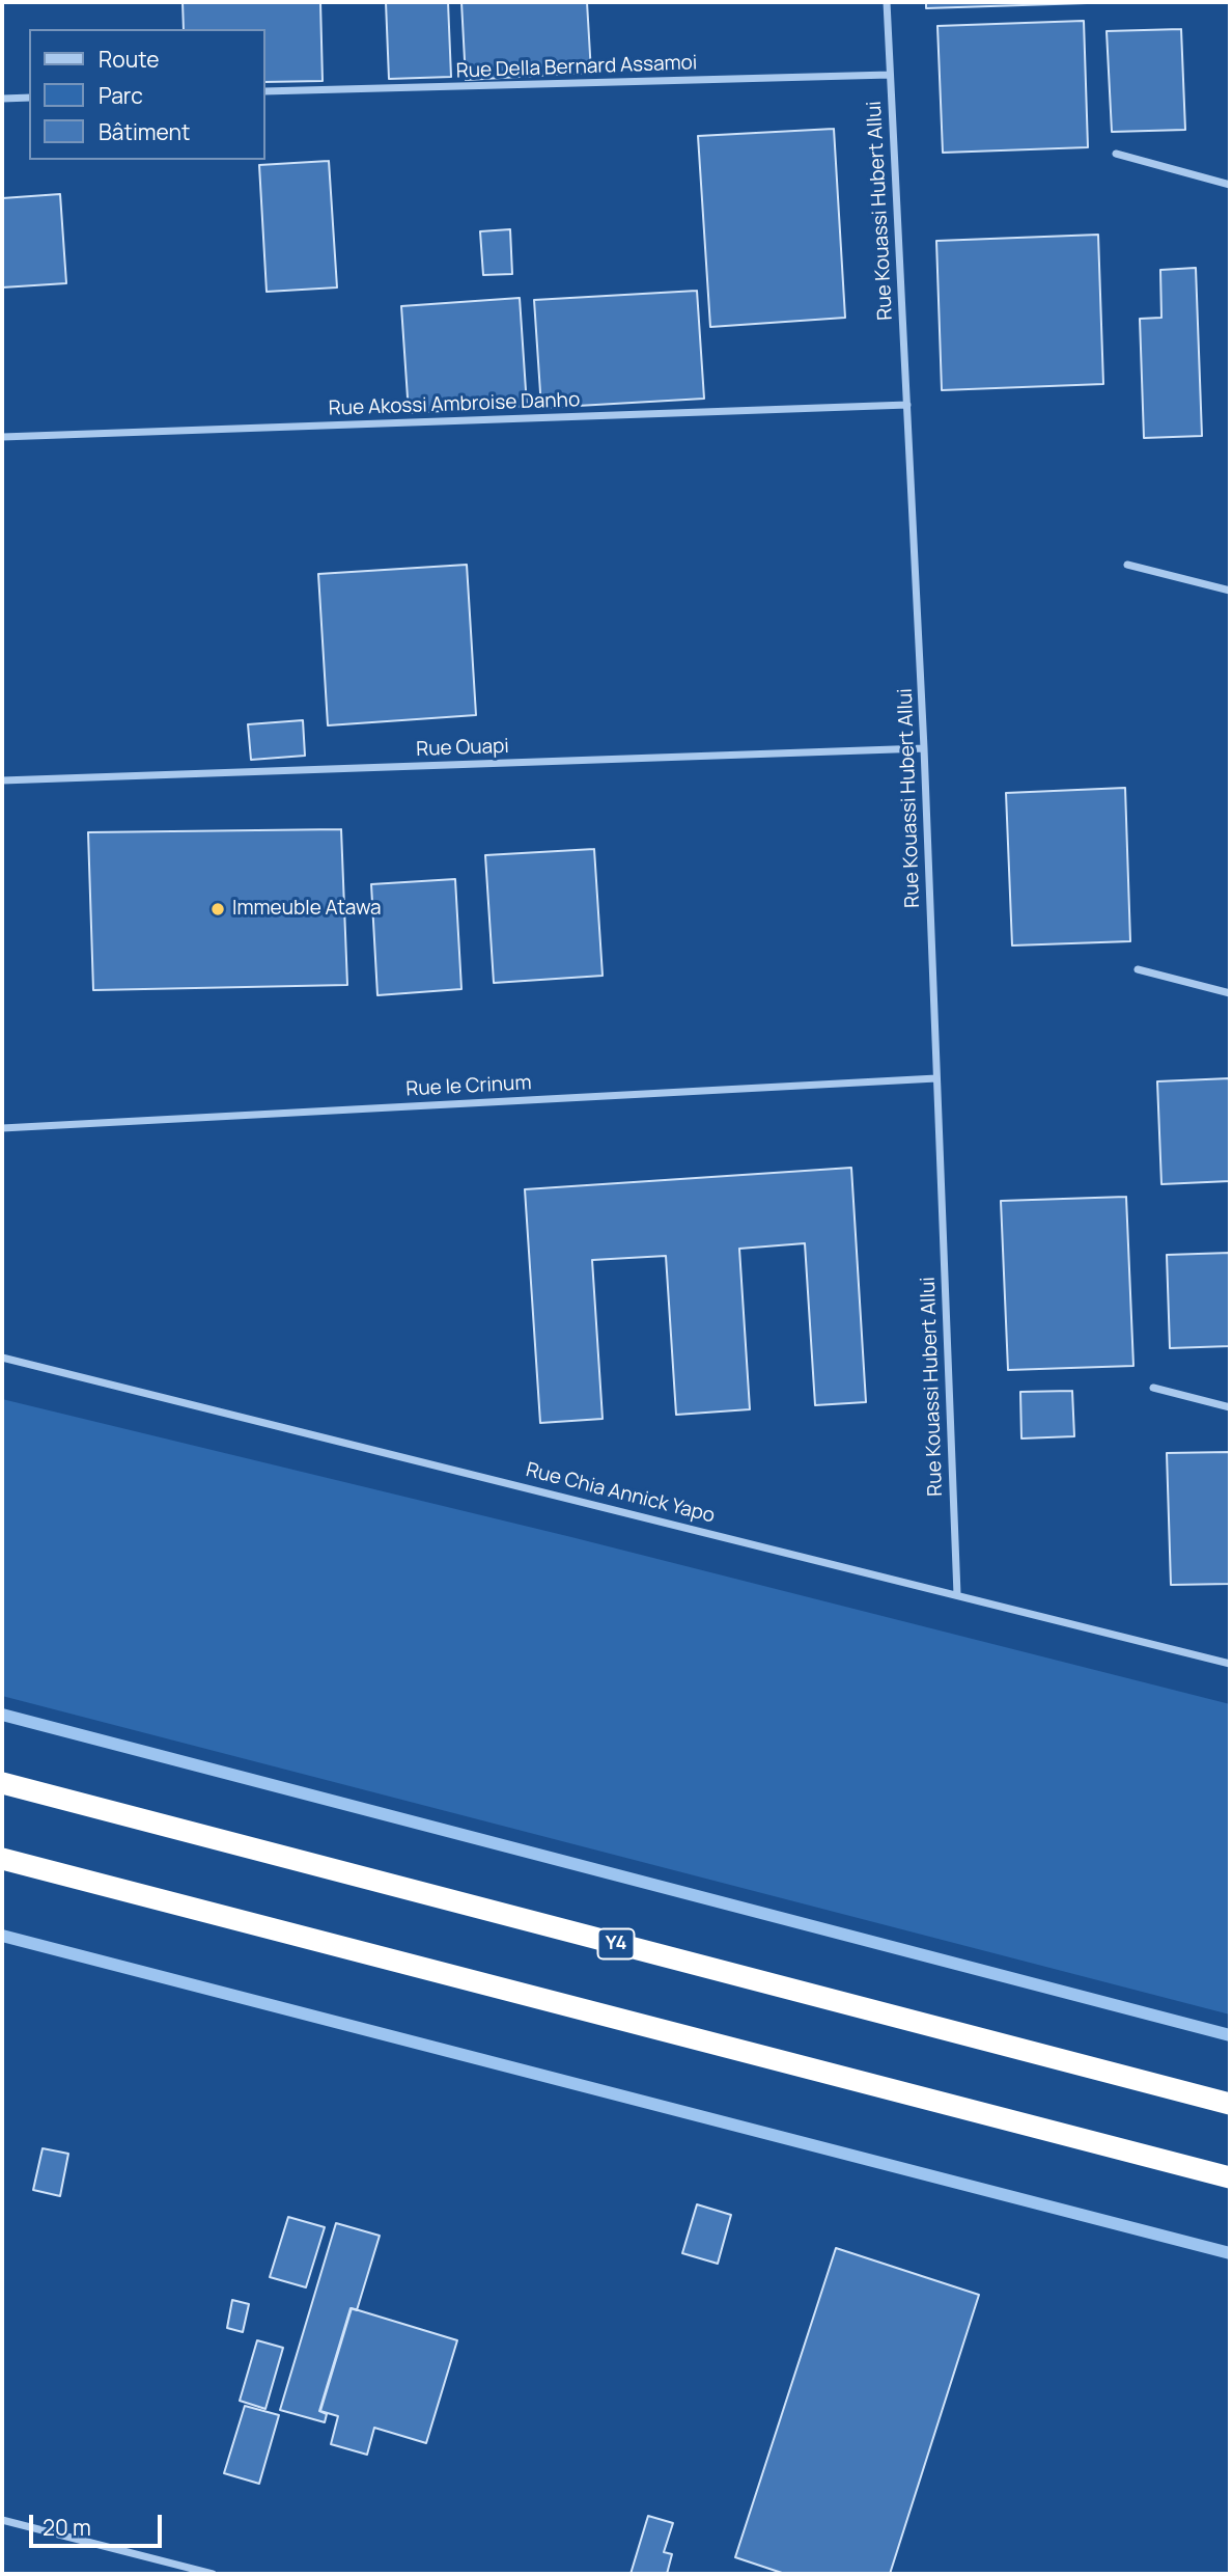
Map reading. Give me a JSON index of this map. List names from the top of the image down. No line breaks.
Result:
{"streets":{"highway":["Y4"],"street":["Rue Della Bernard Assamoi","Rue Kouassi Hubert Allui","Rue Akossi Ambroise Danho","Rue Ouapi","Rue le Crinum","Rue Chia Annick Yapo"]},"crossings":[["Rue Della Bernard Assamoi","Rue Kouassi Hubert Allui"],["Rue Kouassi Hubert Allui","Rue Akossi Ambroise Danho"],["Rue Kouassi Hubert Allui","Rue Ouapi"],["Rue Kouassi Hubert Allui","Rue le Crinum"],["Rue Kouassi Hubert Allui","Rue Chia Annick Yapo"]],"places":["Immeuble Atawa"],"legend":["Route","Parc","Bâtiment"],"scale_bar":"20 m"}
